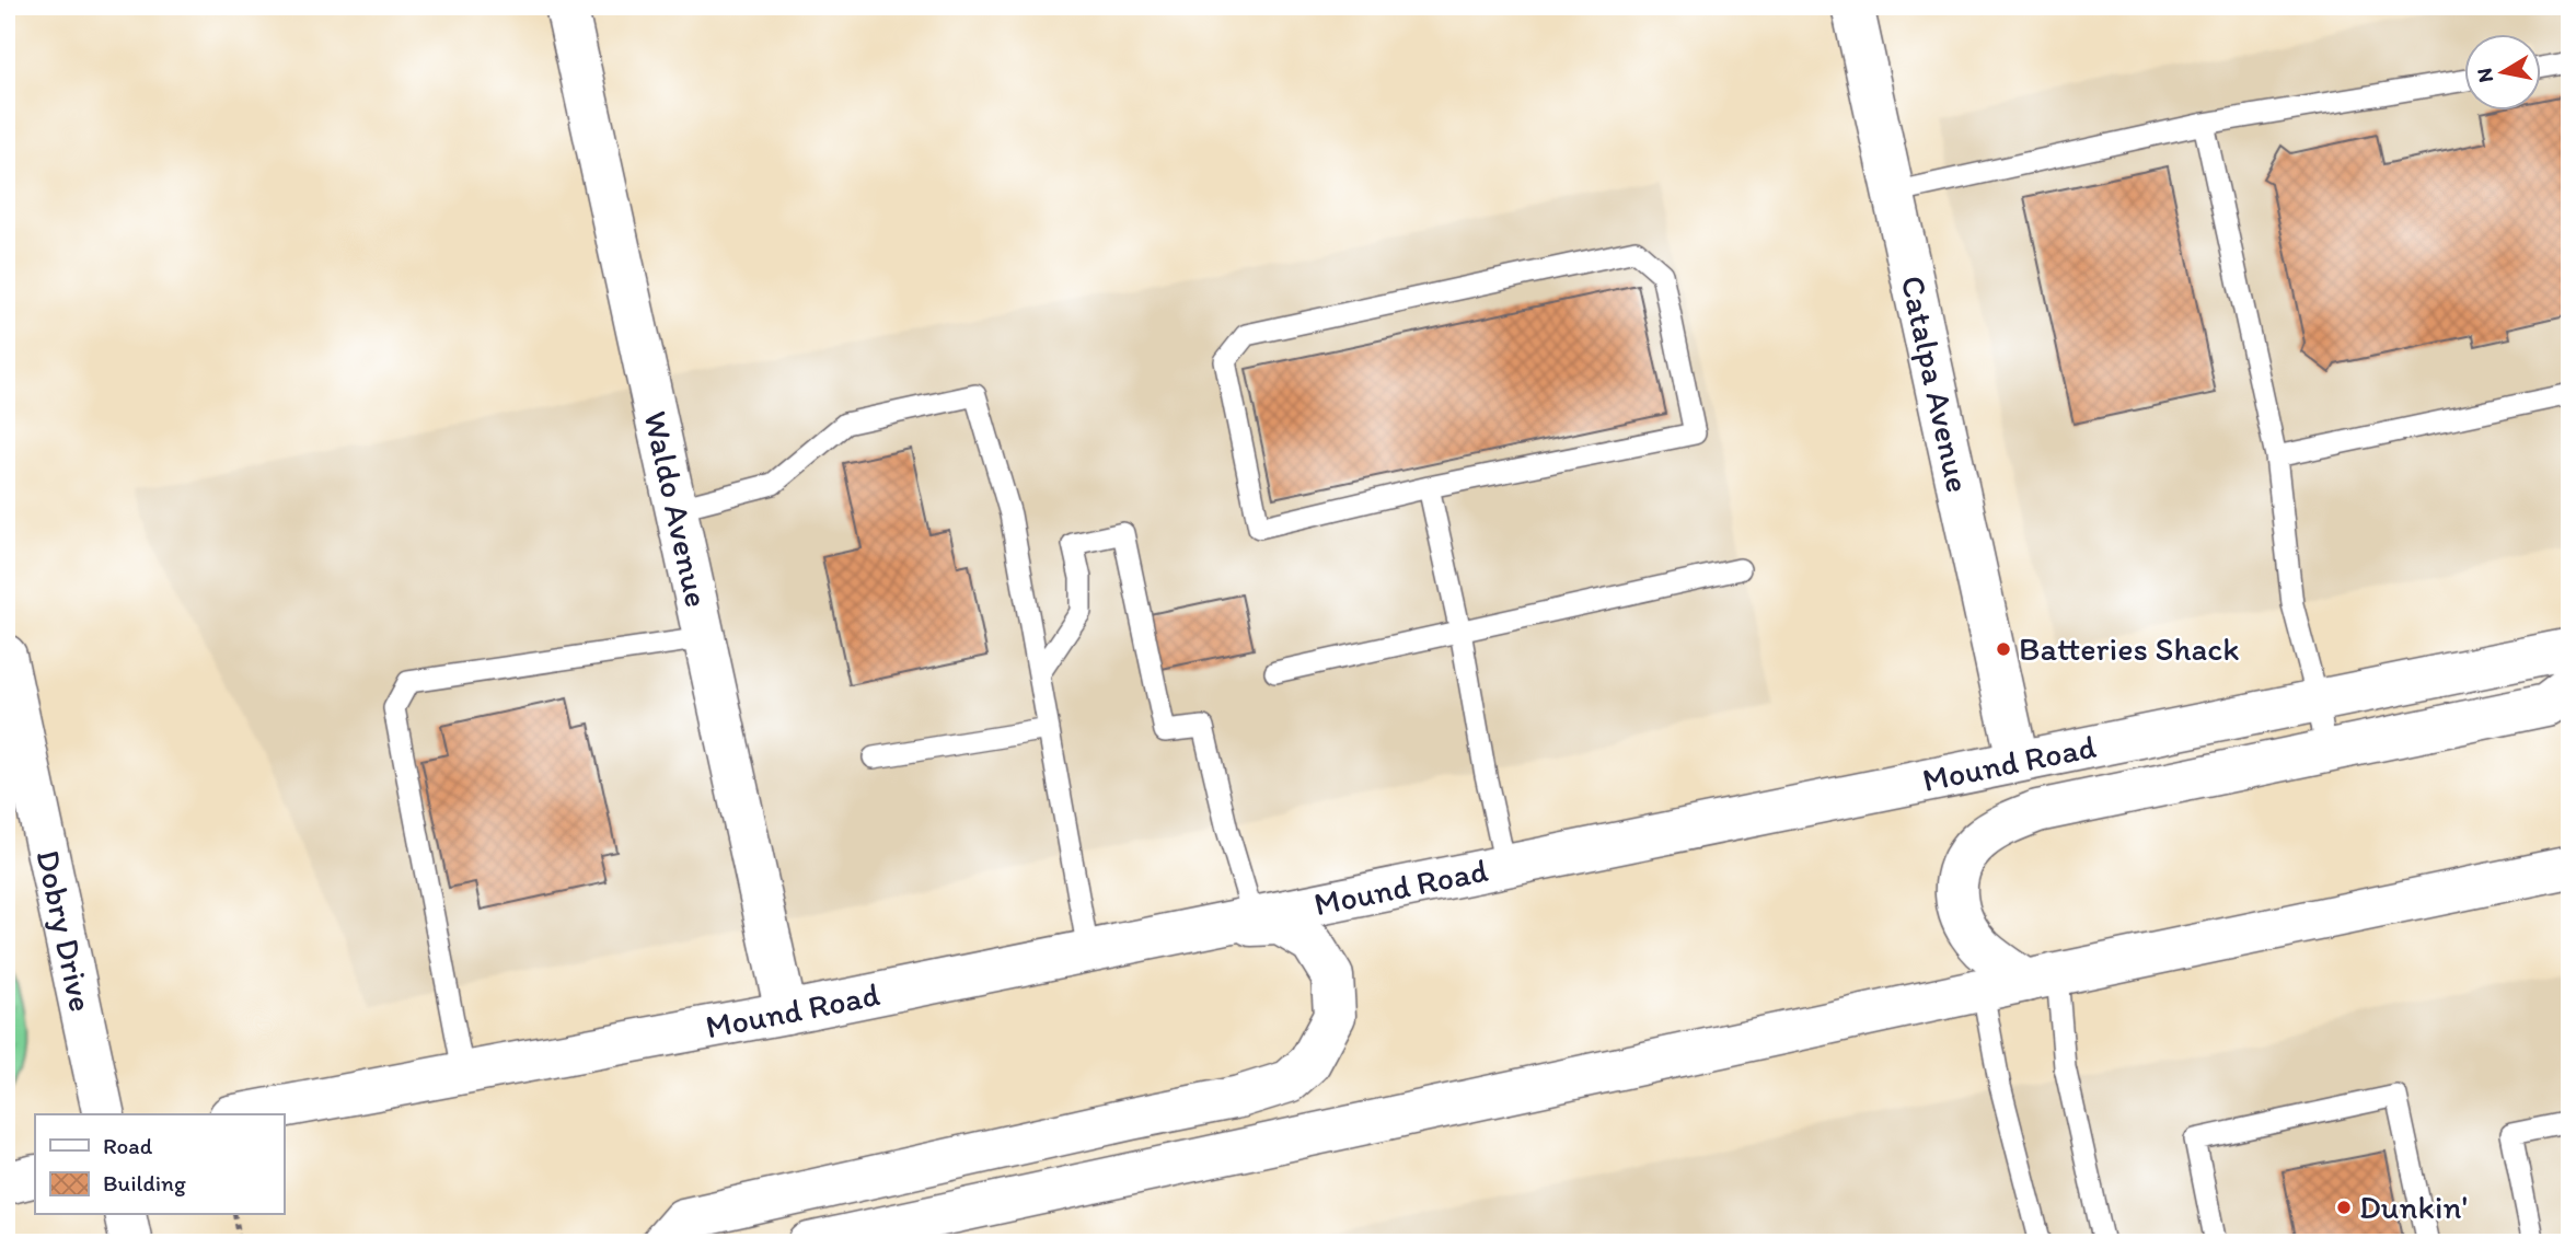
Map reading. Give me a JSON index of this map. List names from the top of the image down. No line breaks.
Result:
{"streets":{"main road":["Catalpa Avenue","Waldo Avenue","Mound Road","Dobry Drive"]},"crossings":[["Catalpa Avenue","Mound Road"],["Waldo Avenue","Mound Road"]],"places":["Batteries Shack","Dunkin'"],"legend":["Road","Building"],"north":"left"}
